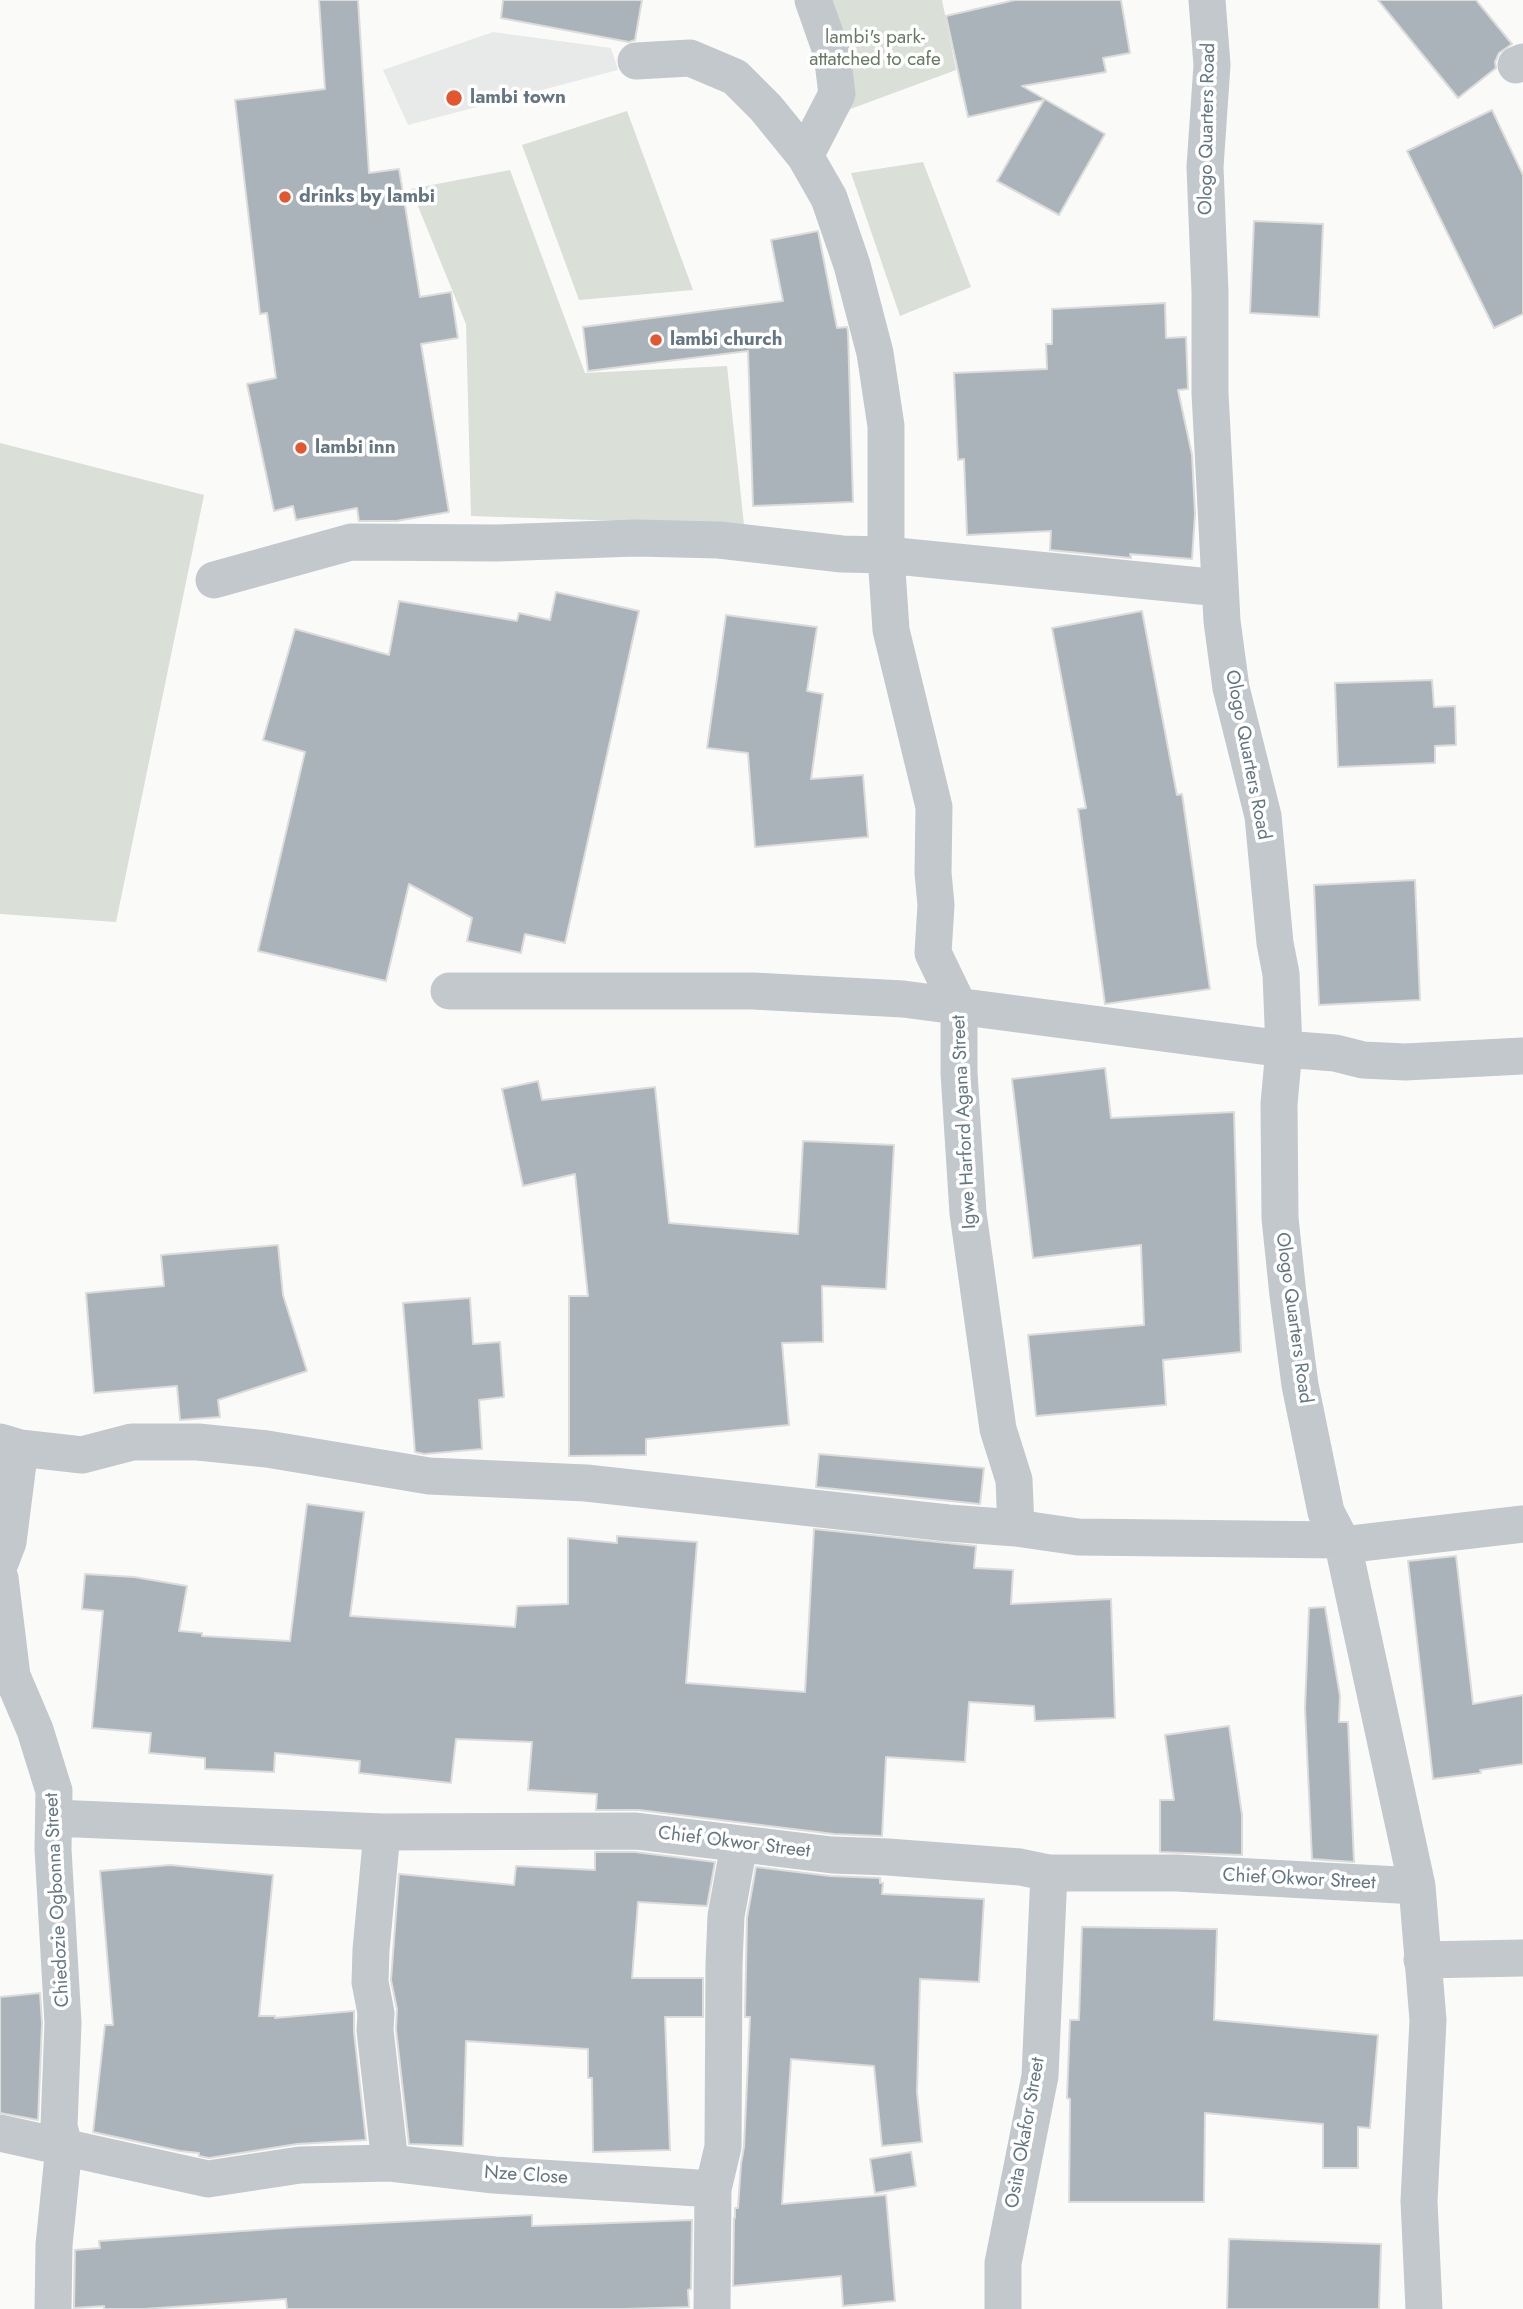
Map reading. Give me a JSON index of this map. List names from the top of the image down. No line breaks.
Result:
{"streets":{"street":["Ologo Quarters Road","Igwe Harford Agana Street","Chief Okwor Street","Chiedozie Ogbonna Street","Osita Okafor Street","Nze Close"]},"crossings":[["Ologo Quarters Road","Chief Okwor Street"],["Chief Okwor Street","Chiedozie Ogbonna Street"],["Chief Okwor Street","Osita Okafor Street"],["Chiedozie Ogbonna Street","Nze Close"]],"parks":["lambi's park- attatched to cafe"],"places":["lambi town","drinks by lambi","lambi church","lambi inn"]}
